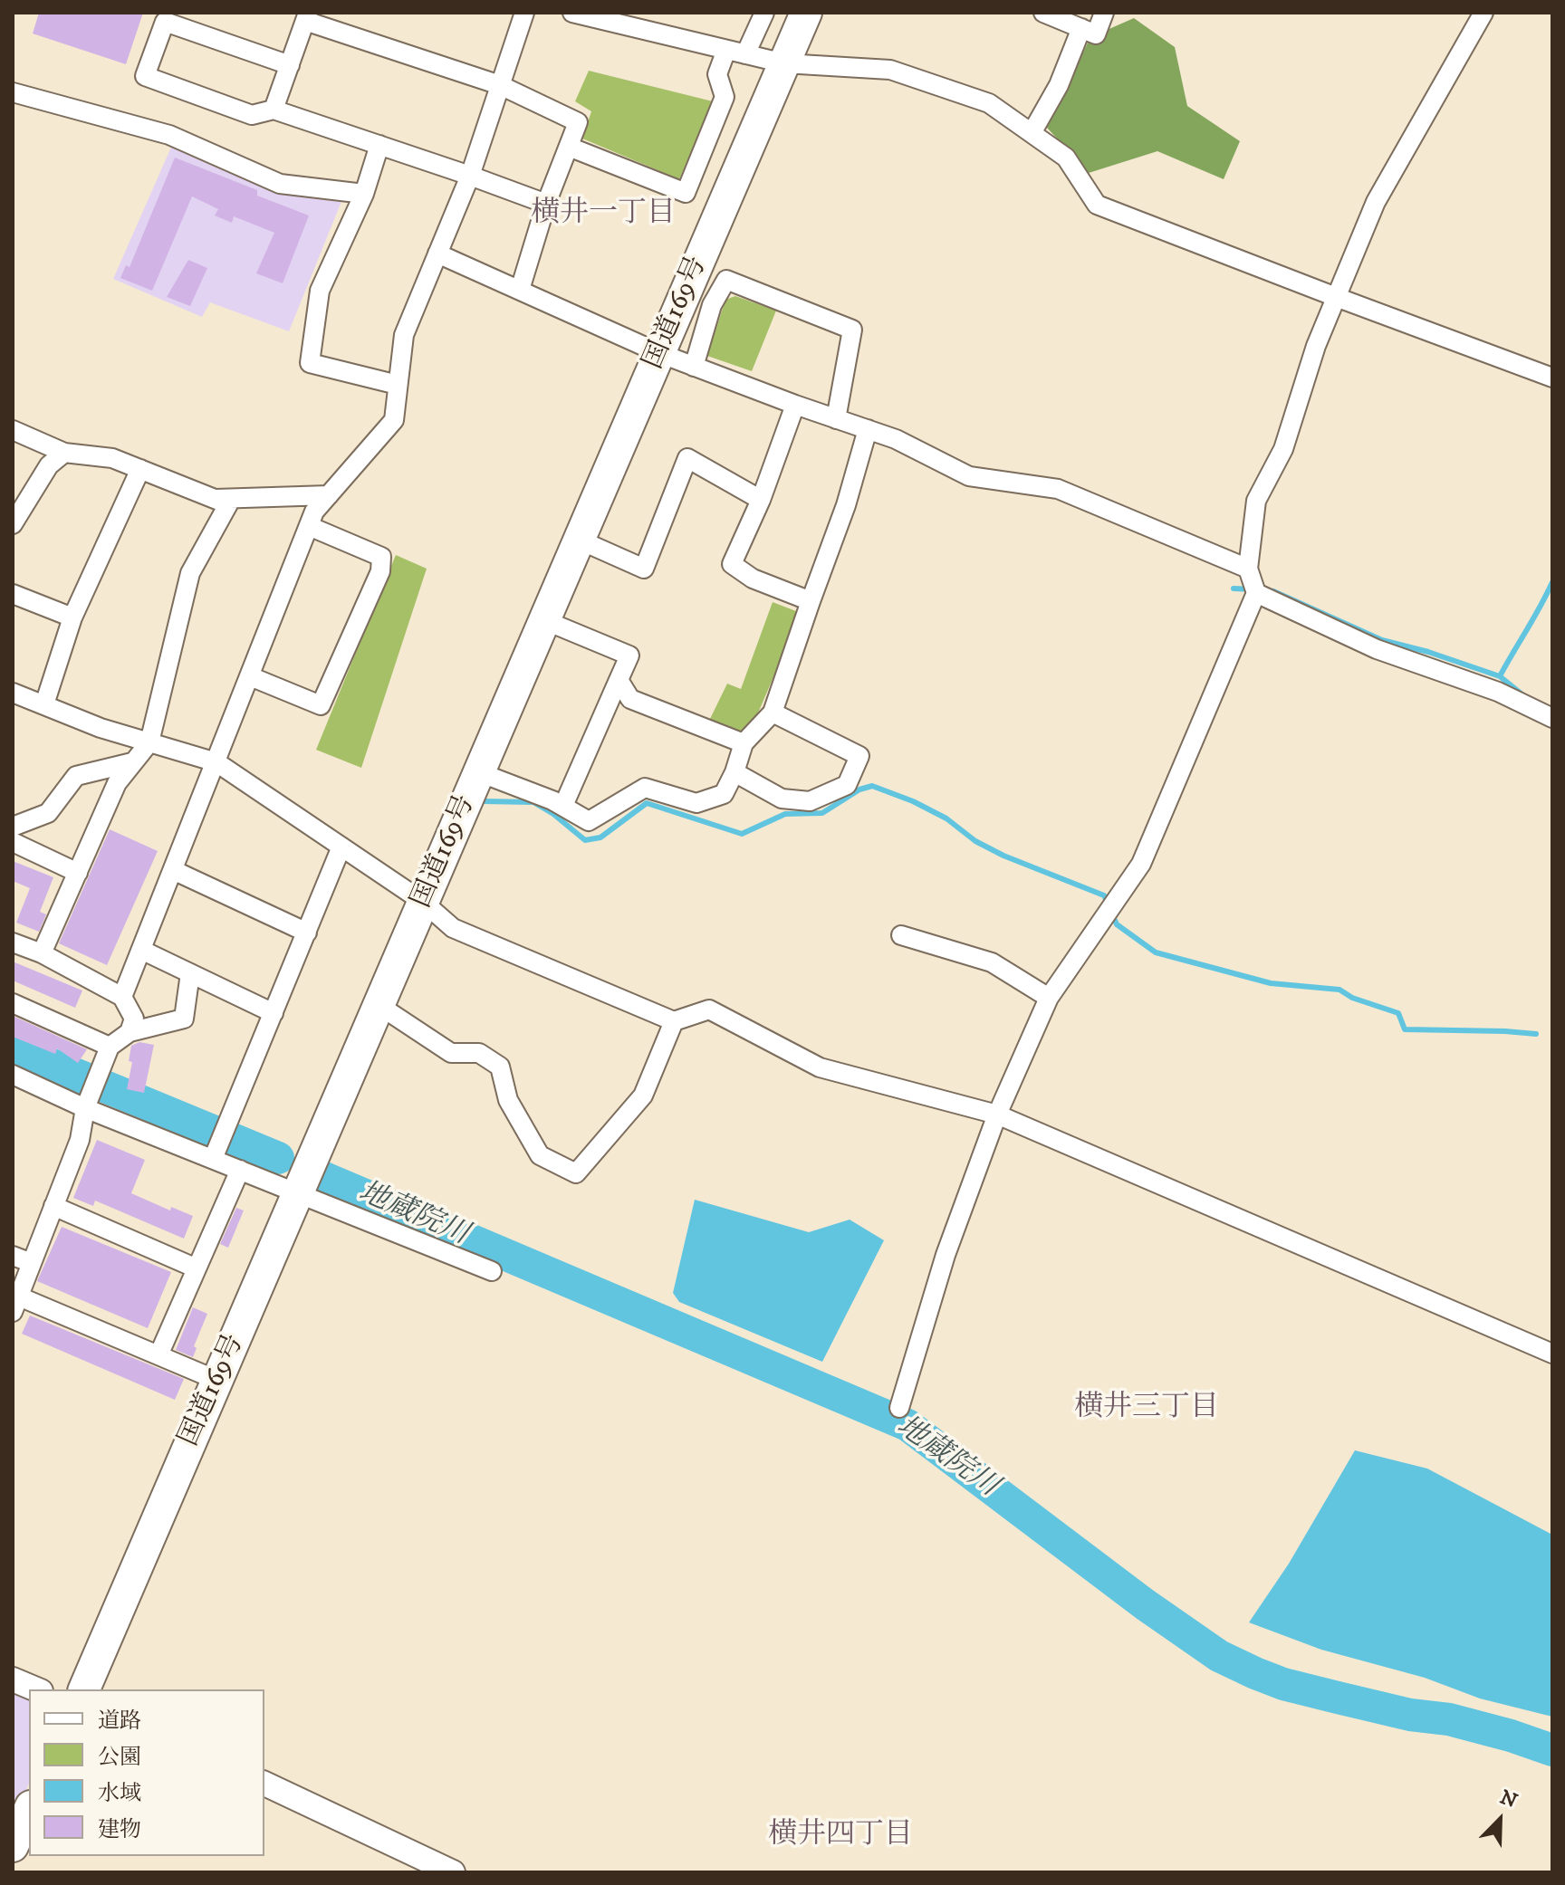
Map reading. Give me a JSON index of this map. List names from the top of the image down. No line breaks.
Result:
{"streets":{"highway":["国道169号"]},"districts":["横井一丁目","横井三丁目","横井四丁目"],"water":["地蔵院川"],"legend":["道路","公園","水域","建物"],"north":"top right"}
